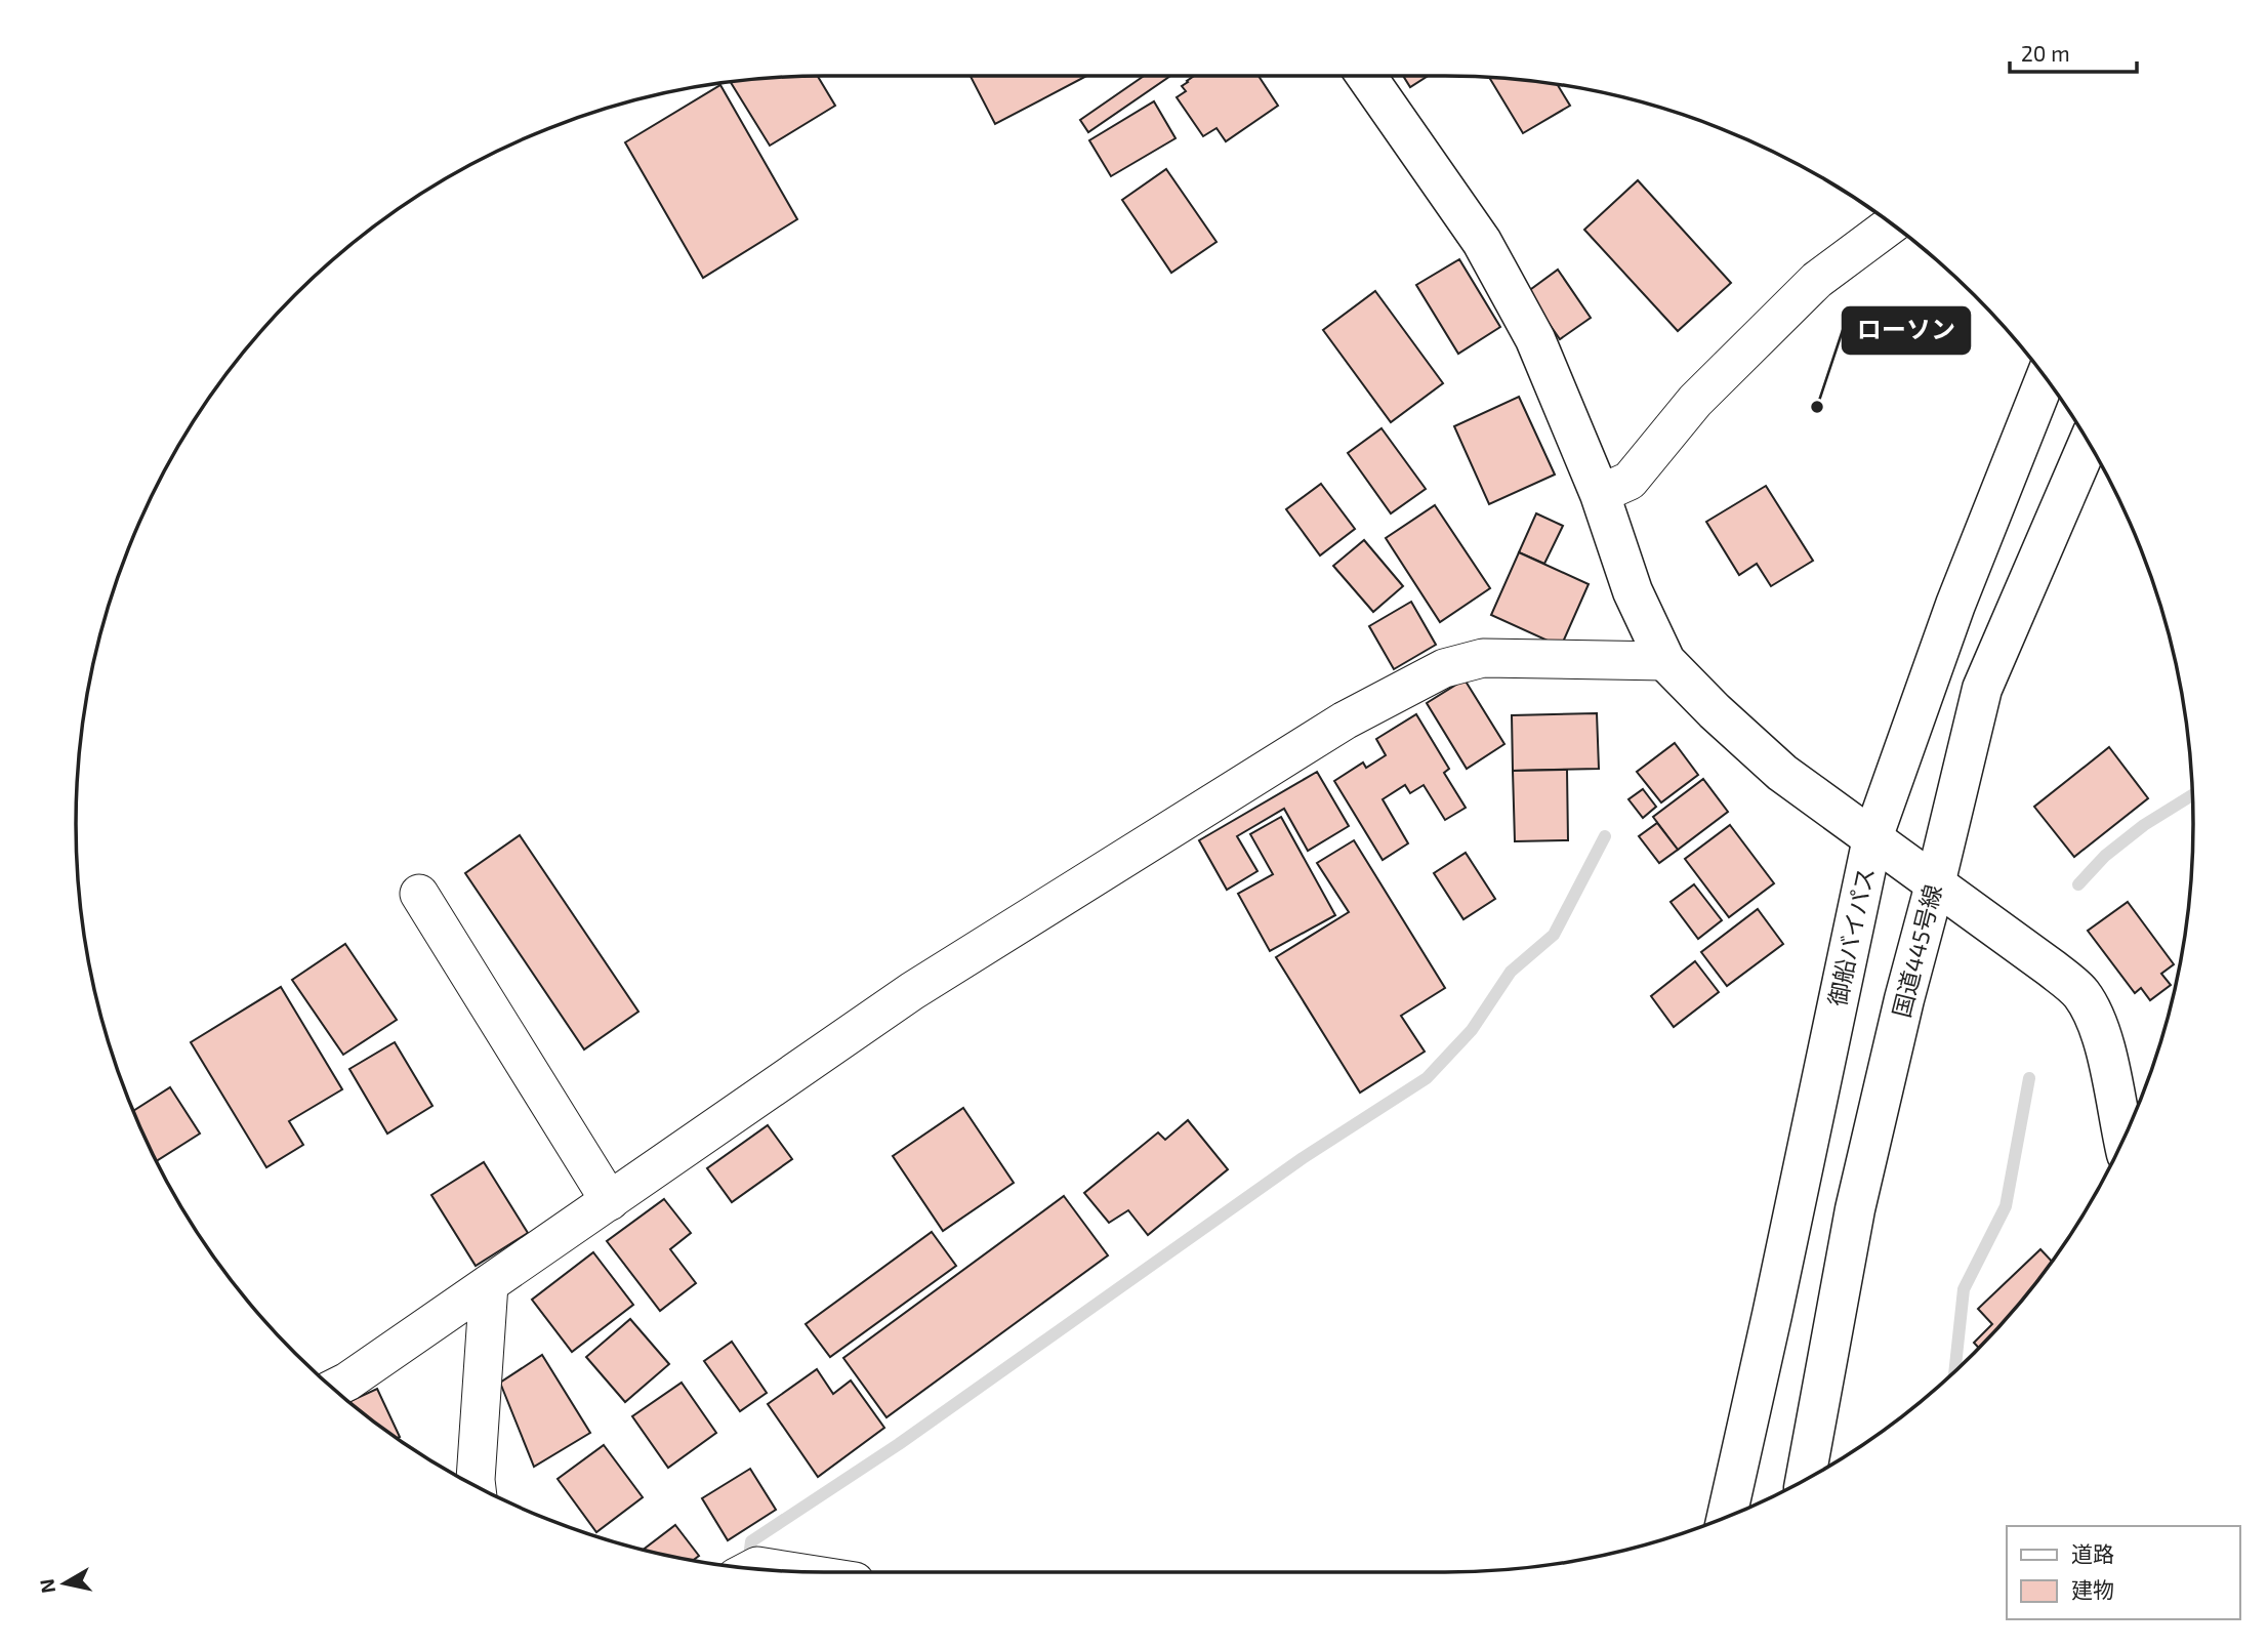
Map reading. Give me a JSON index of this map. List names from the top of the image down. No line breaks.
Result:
{"streets":{"main road":["御船バイパス","国道445号線"]},"places":["ローソン"],"legend":["道路","建物"],"scale_bar":"20 m","north":"left"}
